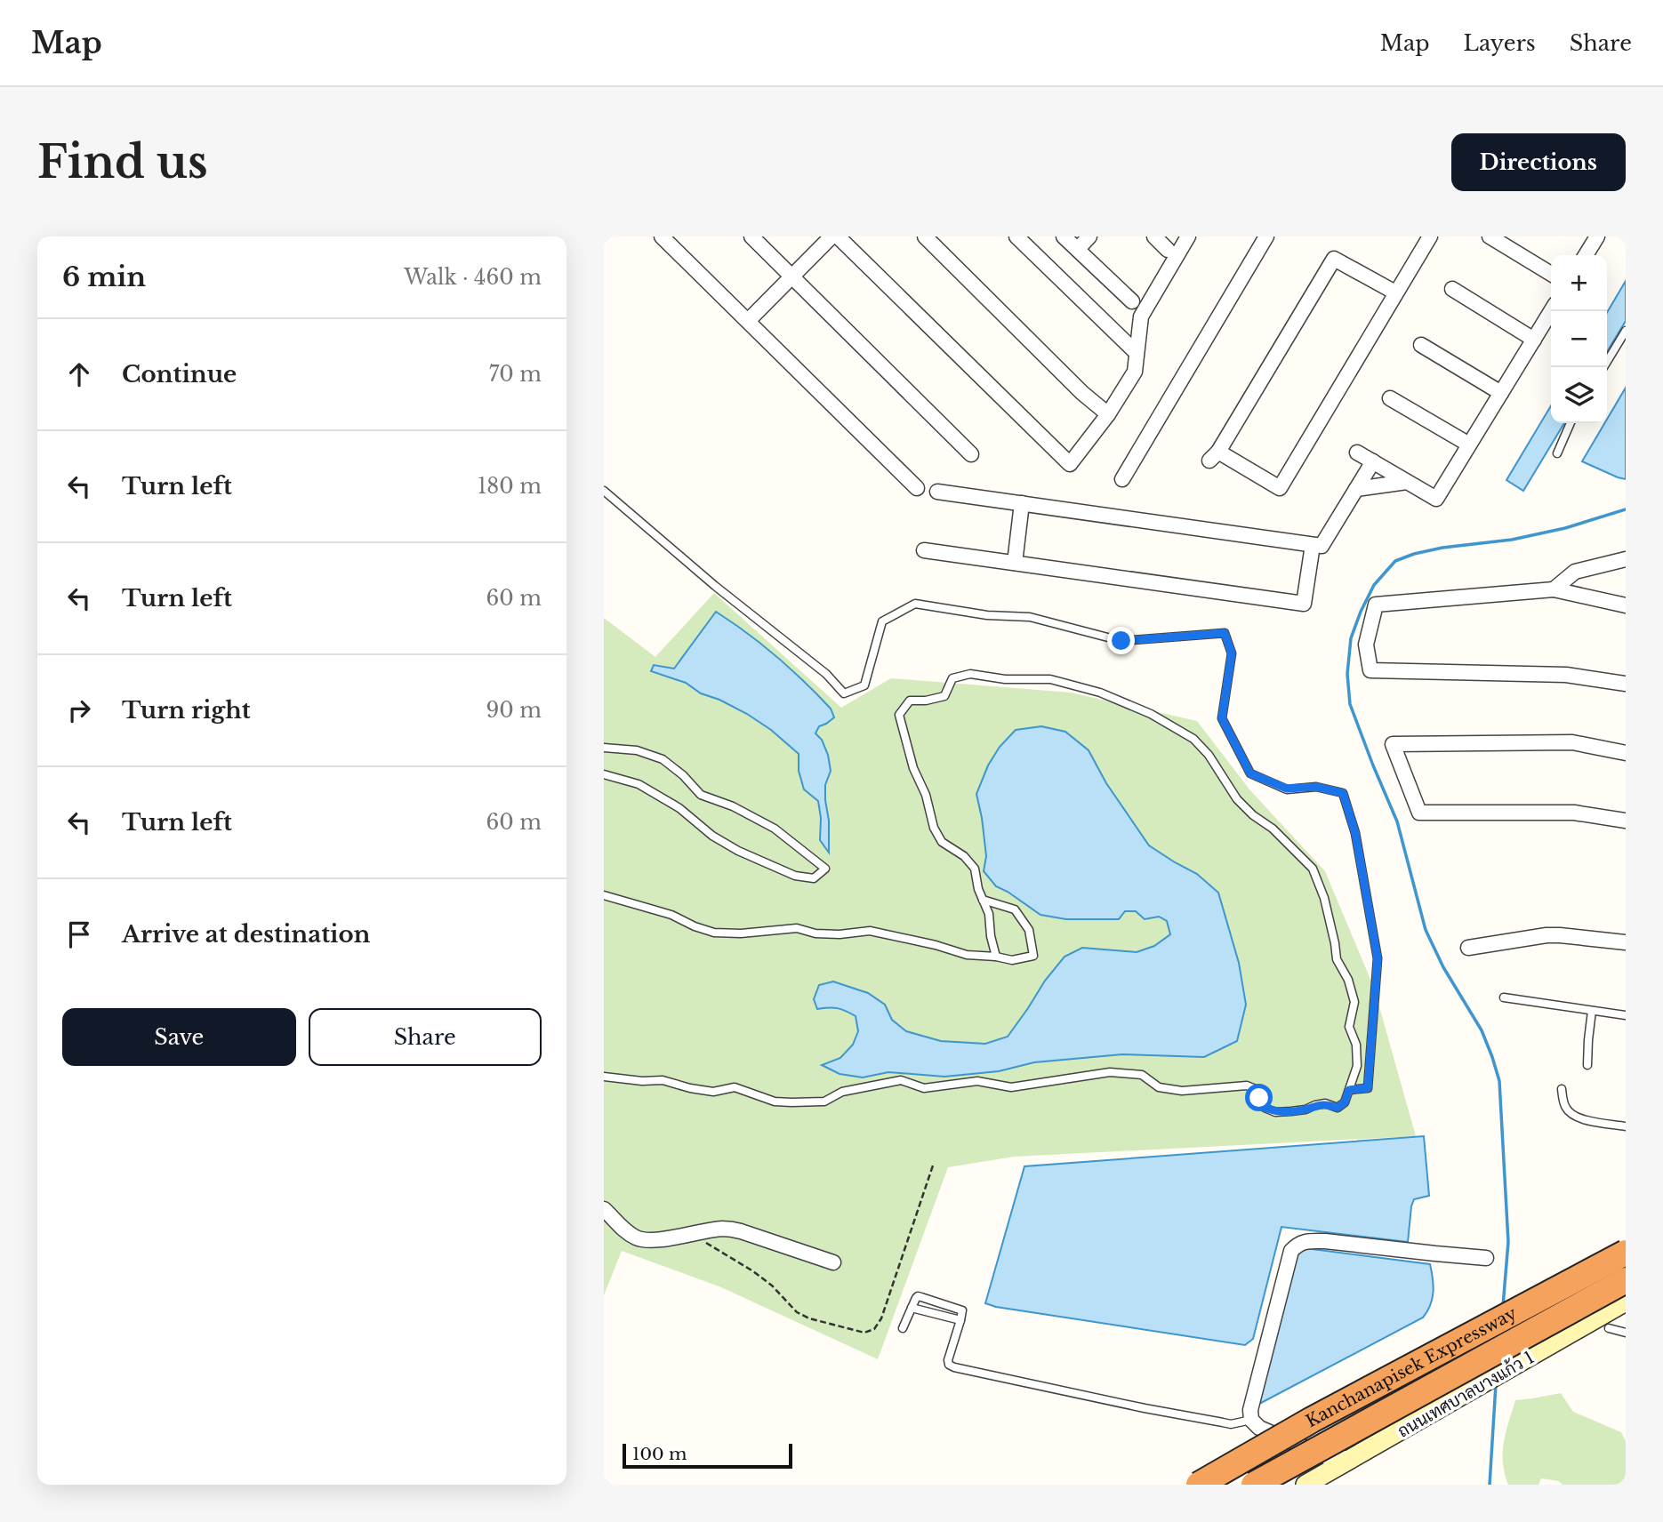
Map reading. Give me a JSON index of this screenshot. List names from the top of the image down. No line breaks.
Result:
{"streets":{"highway":["Kanchanapisek Expressway"],"main road":["ถนนเทศบาลบางแก้ว 1"]},"scale_bar":"100 m","page":{"header":"Map","nav":["Map","Layers","Share"],"buttons":["Directions",["Save","Share"]],"title":"Find us","heading":["6 min","Walk · 460 m"],"map_buttons":["+","−"],"list":[["Continue","70 m"],["Turn left","180 m"],["Turn left","60 m"],["Turn right","90 m"],["Turn left","60 m"],"Arrive at destination"],"scale":"100 m"}}
